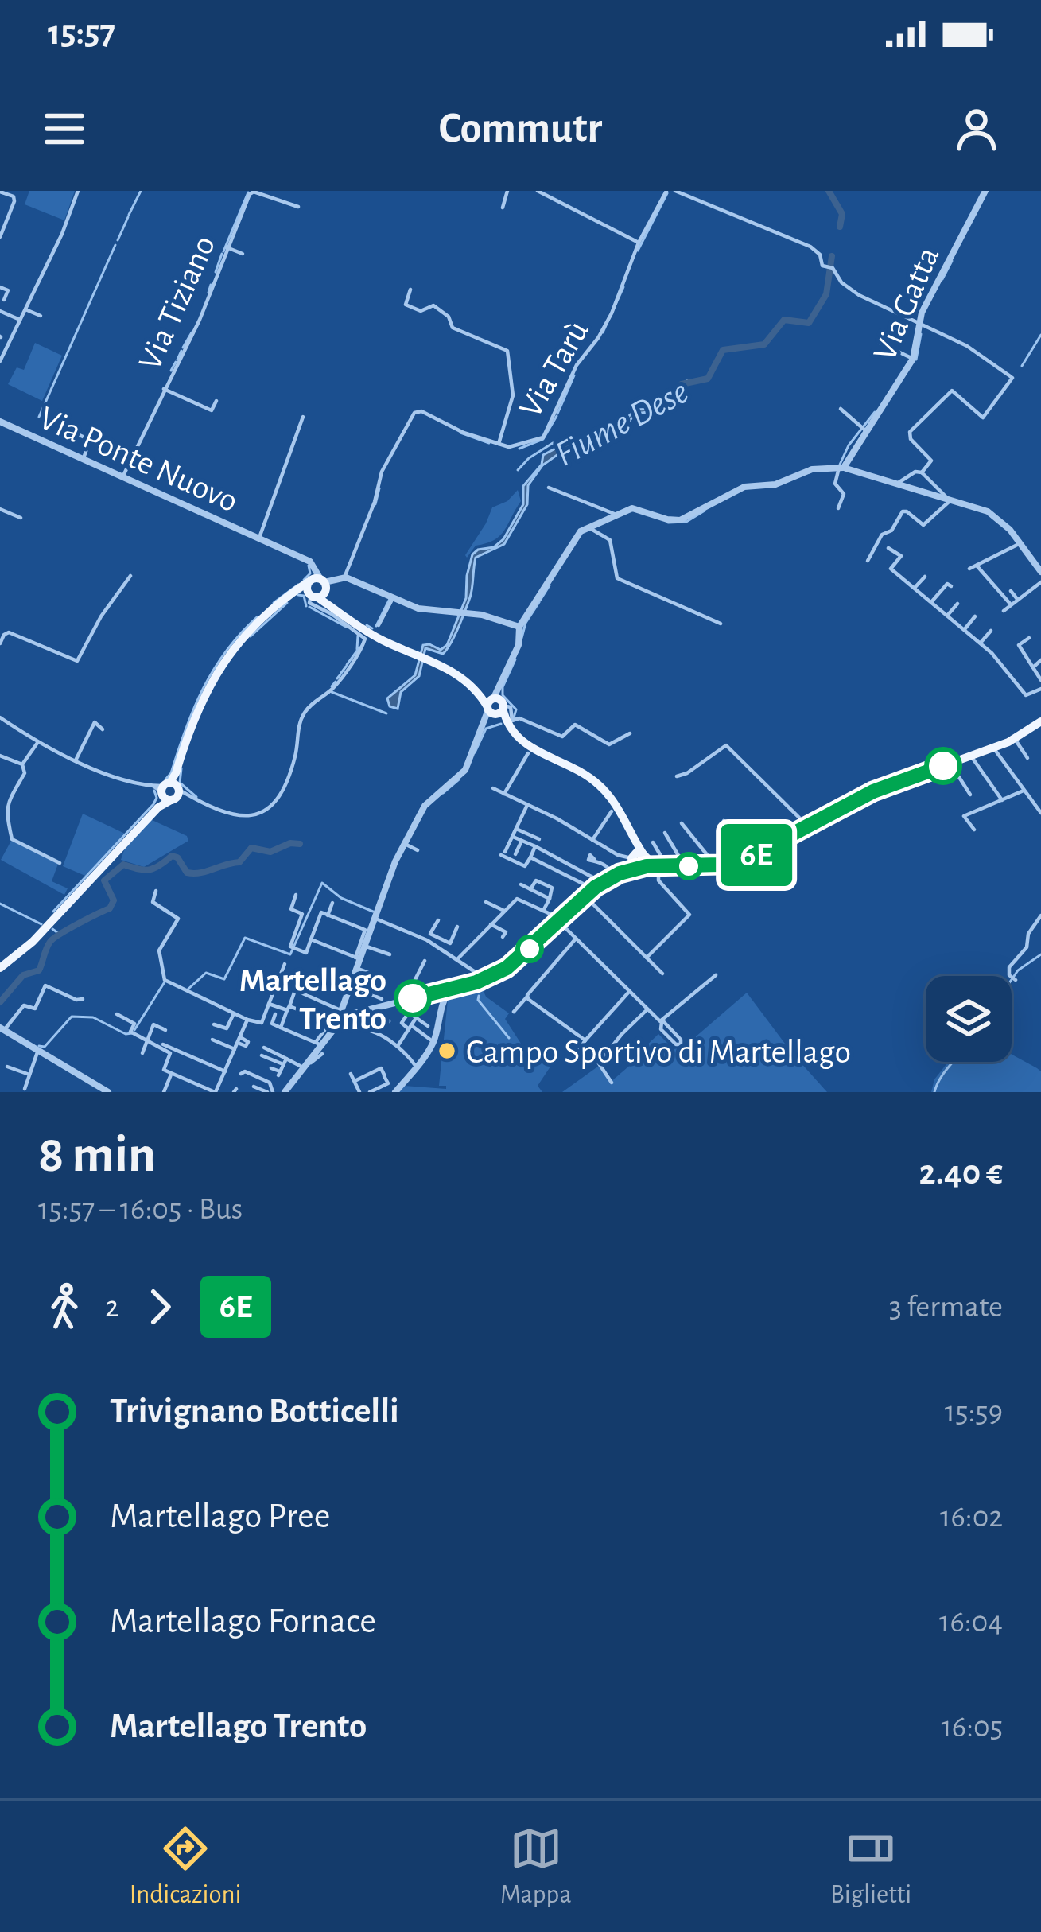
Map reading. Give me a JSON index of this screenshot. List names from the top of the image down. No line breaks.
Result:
{"streets":{"street":["Via Tiziano","Via Gatta","Via Tarù","Via Ponte Nuovo"]},"crossings":[["Via Tiziano","Via Ponte Nuovo"]],"water":["Fiume Dese"],"places":["Martellago Trento","Campo Sportivo di Martellago"],"lines":["bus line 6E"],"page":{"status":"15:57","header":"Commutr","on_map":"6E","heading":["8 min","15:57 – 16:05 · Bus","2.40 €"],"legs":["2","6E","3 fermate"],"list":[{"name":"Trivignano Botticelli","value":"15:59"},{"name":"Martellago Pree","value":"16:02"},{"name":"Martellago Fornace","value":"16:04"},{"name":"Martellago Trento","value":"16:05"}],"tabs":["Indicazioni","Mappa","Biglietti"]}}
